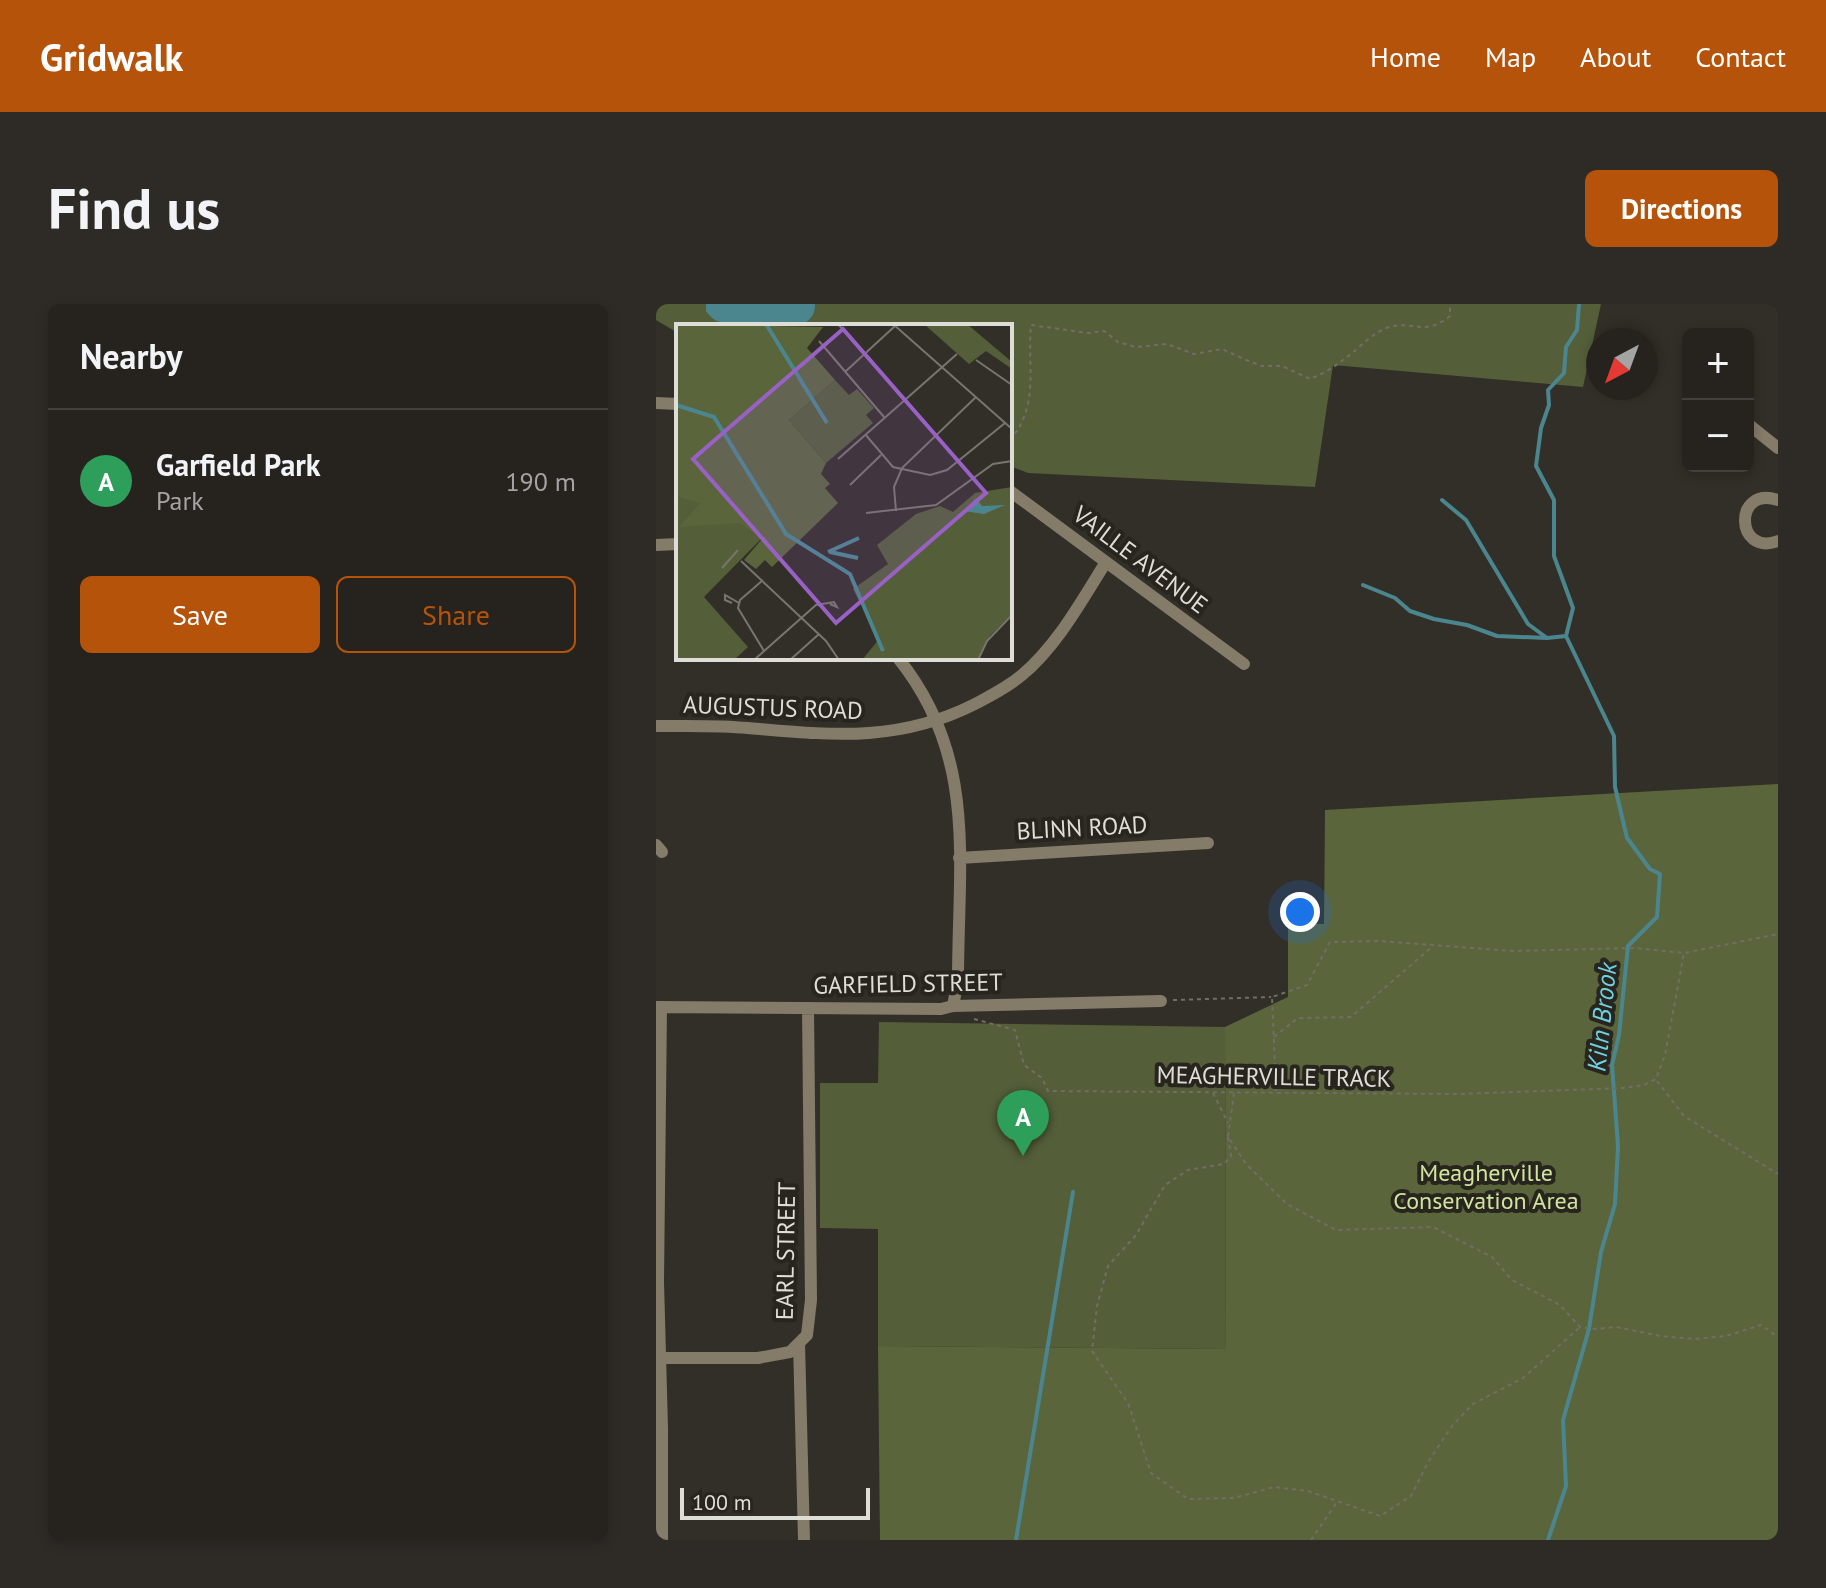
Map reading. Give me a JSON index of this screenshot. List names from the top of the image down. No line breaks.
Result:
{"streets":{"street":["VAILLE AVENUE","AUGUSTUS ROAD","BLINN ROAD","GARFIELD STREET","EARL STREET"],"path":["MEAGHERVILLE TRACK"]},"crossings":[["VAILLE AVENUE","AUGUSTUS ROAD"],["GARFIELD STREET","EARL STREET"]],"water":["Kiln Brook"],"parks":["Meagherville Conservation Area"],"scale_bar":"100 m","north":"bottom left","page":{"header":"Gridwalk","nav":["Home","Map","About","Contact"],"buttons":["Directions",["Save","Share"]],"title":"Find us","heading":"Nearby","map_buttons":["+","−"],"list":[{"mark":"A","name":"Garfield Park","note":"Park","value":"190 m"}],"pins":"A","scale":"100 m"}}
